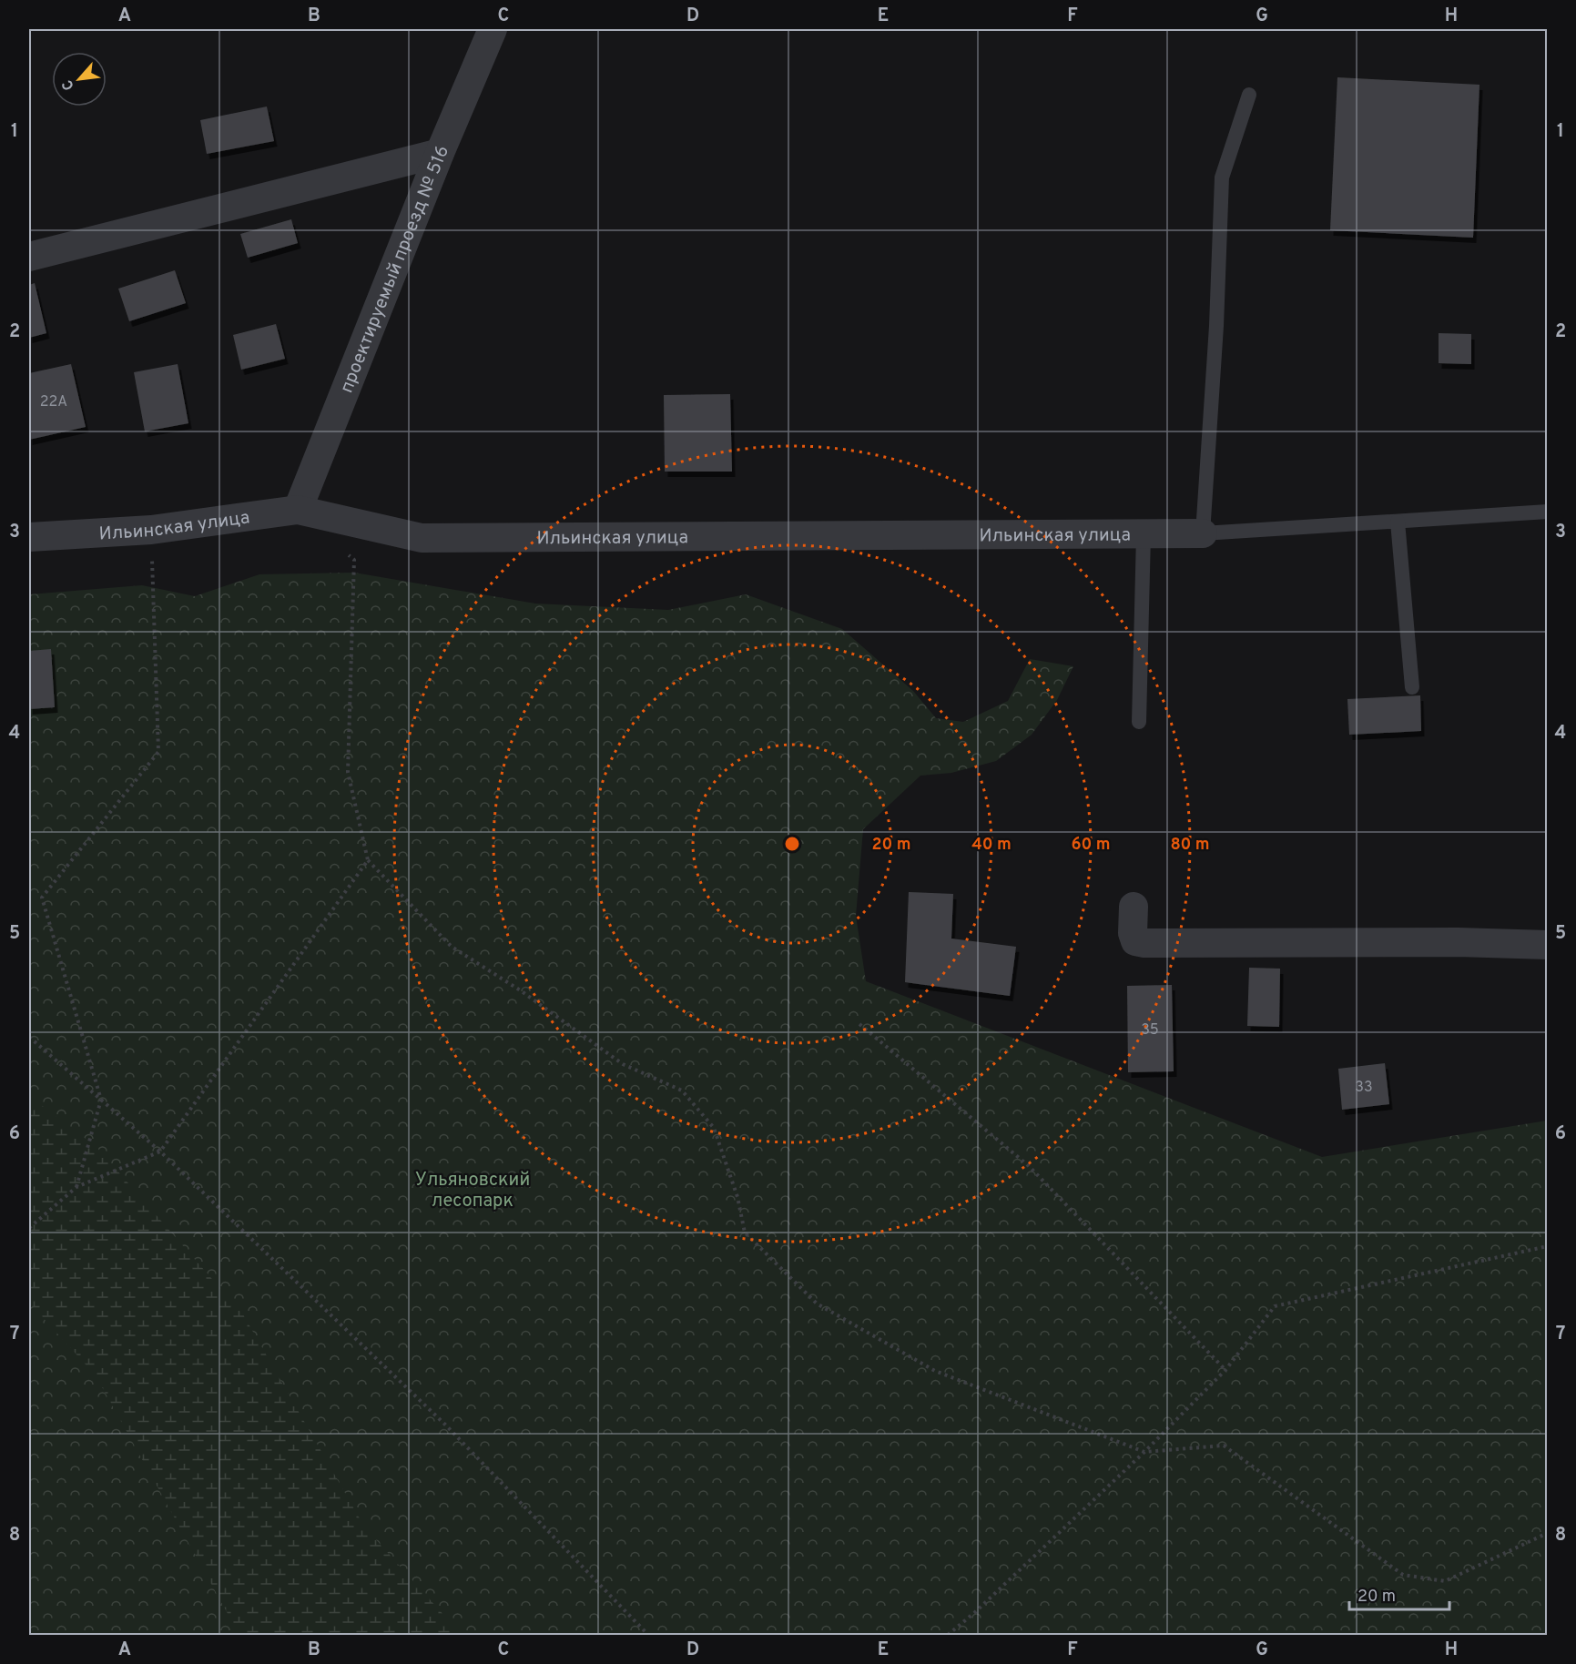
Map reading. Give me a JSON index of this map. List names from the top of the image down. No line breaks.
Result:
{"streets":{"street":["проектируемый проезд № 516","Ильинская улица"]},"crossings":[["проектируемый проезд № 516","Ильинская улица"]],"parks":["Ульяновский лесопарк"],"house_numbers":["22А","35","33"],"scale_bar":"20 m","north":"bottom left","grid":{"columns":["A","B","C","D","E","F","G","H"],"rows":["1","2","3","4","5","6","7","8"]},"rings":["20 m","40 m","60 m","80 m"]}
